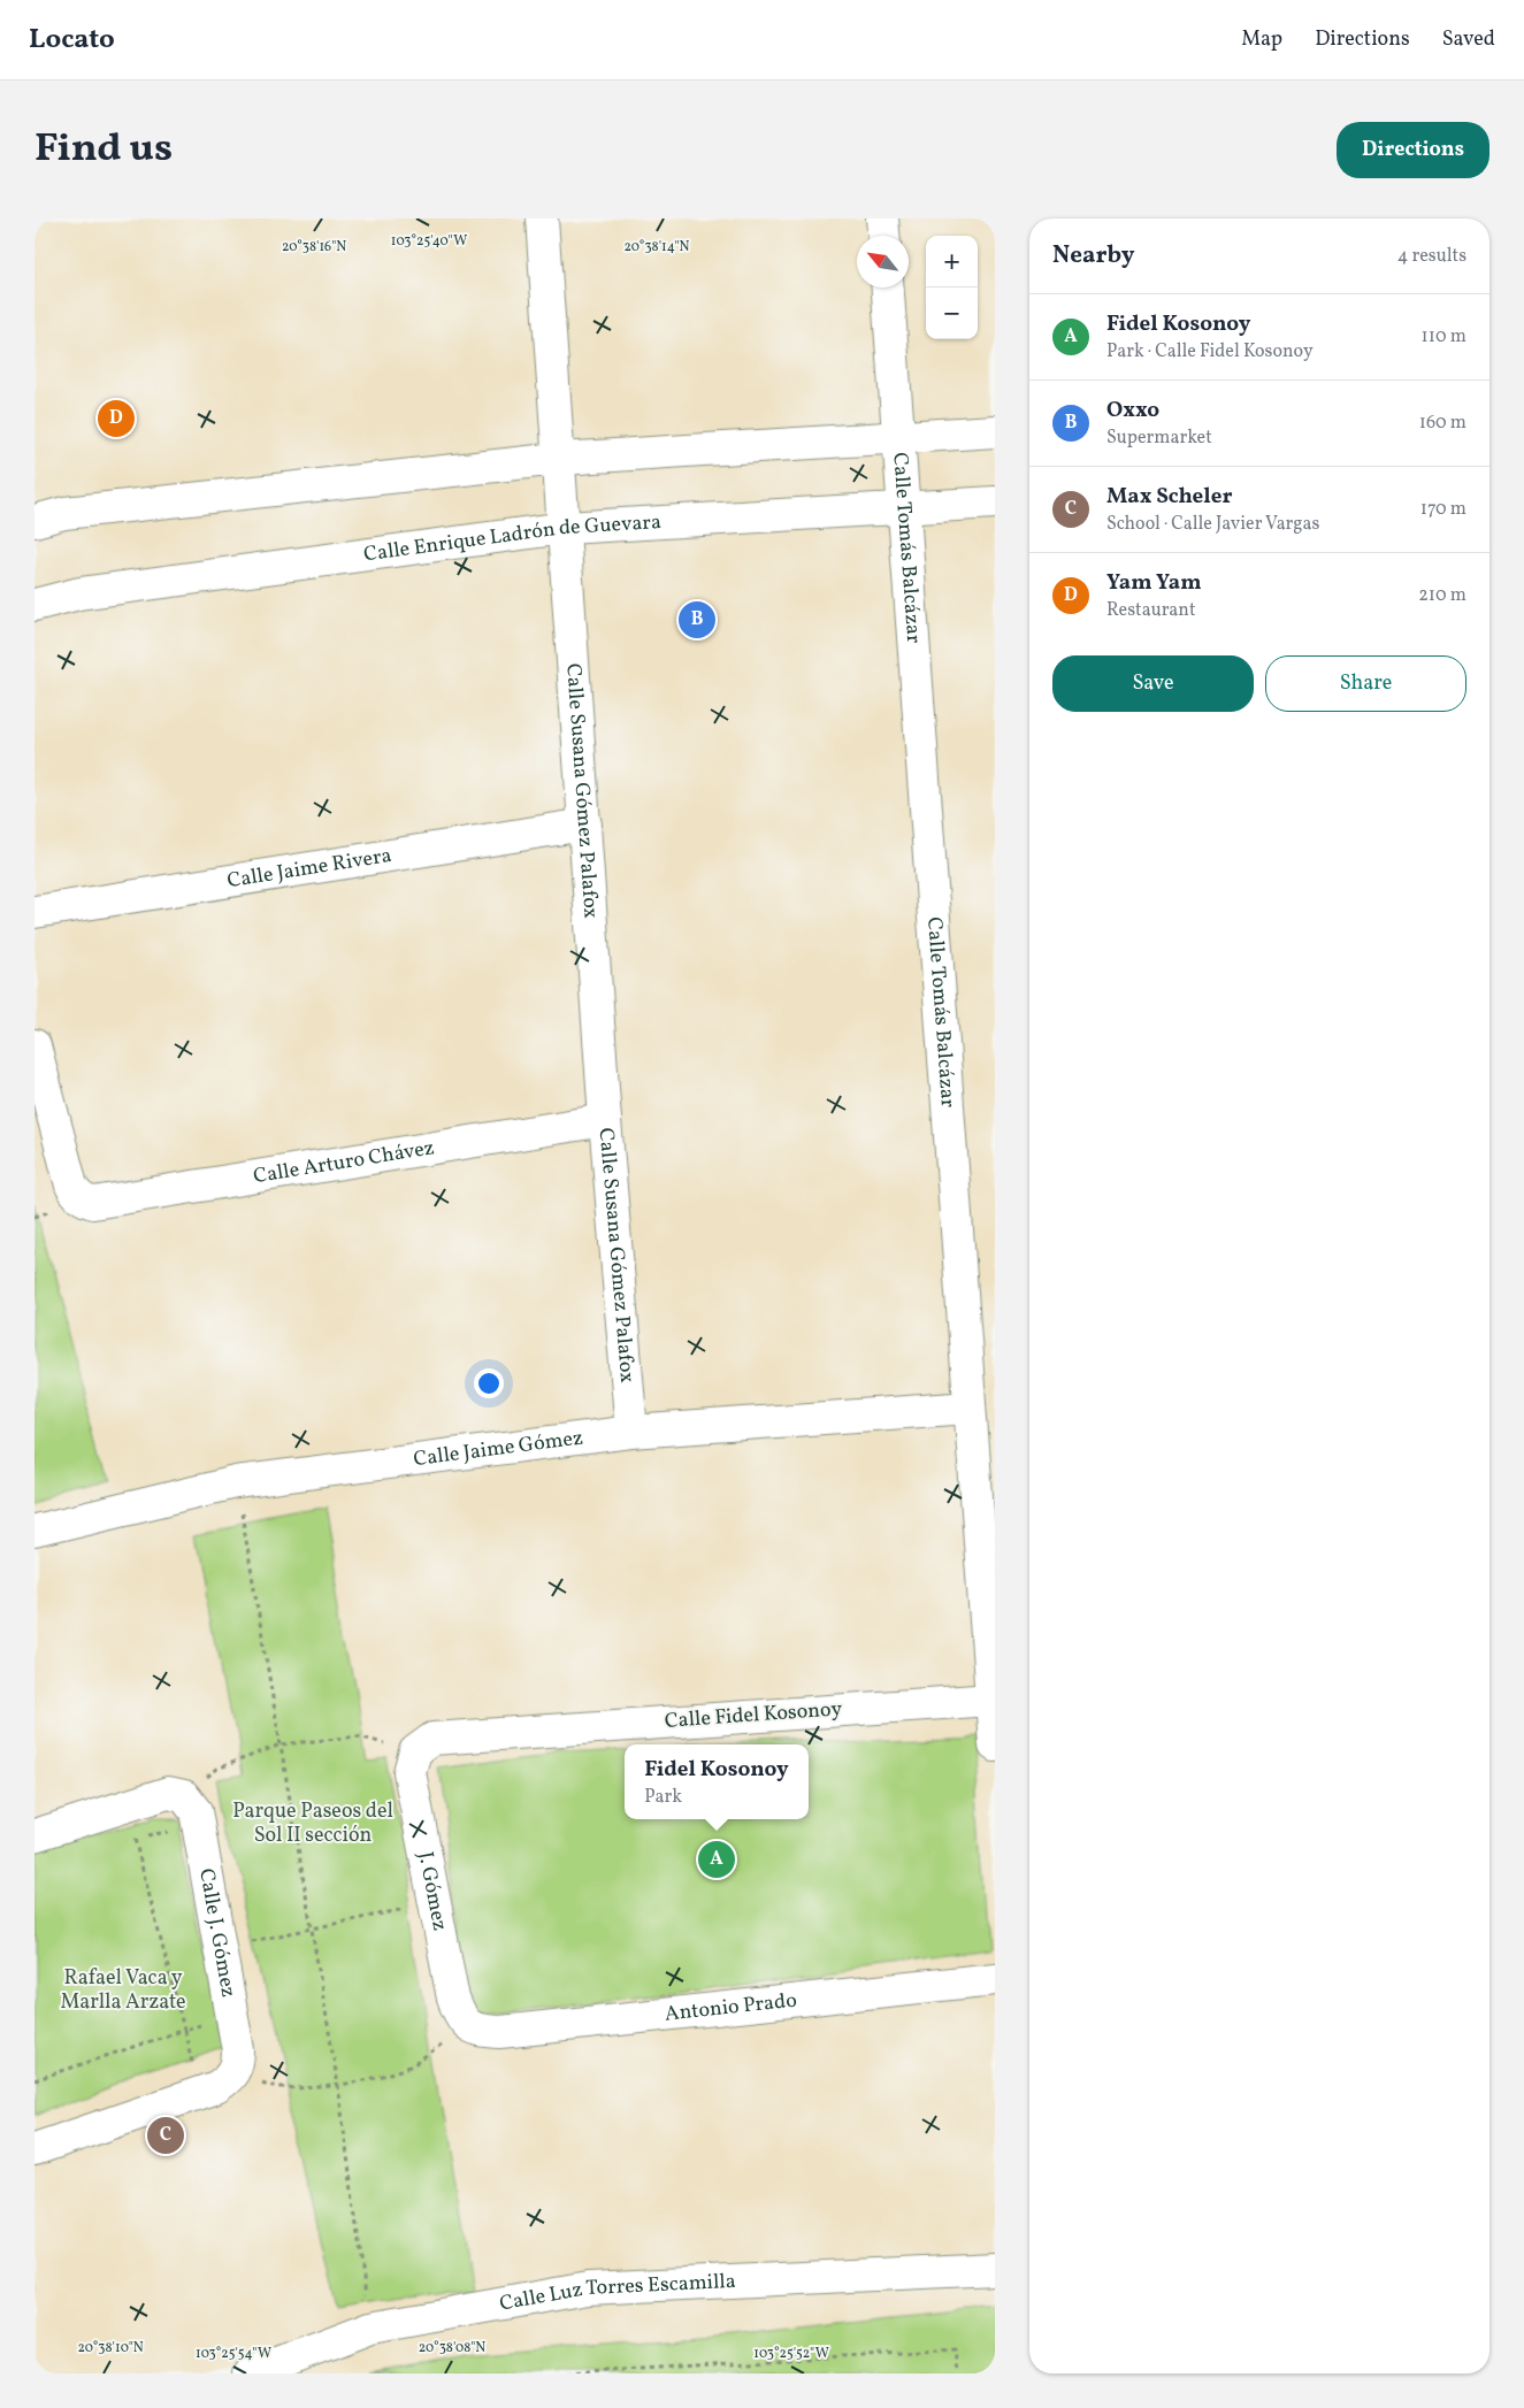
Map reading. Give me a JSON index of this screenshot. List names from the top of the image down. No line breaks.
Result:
{"streets":{"street":["Calle Enrique Ladrón de Guevara","Calle Tomás Balcázar","Calle Susana Gómez Palafox","Calle Jaime Rivera","Calle Arturo Chávez","Calle Jaime Gómez","Calle Fidel Kosonoy","J. Gómez","Calle J. Gómez","Antonio Prado","Calle Luz Torres Escamilla"]},"crossings":[["Calle Enrique Ladrón de Guevara","Calle Tomás Balcázar"],["Calle Enrique Ladrón de Guevara","Calle Susana Gómez Palafox"],["Calle Tomás Balcázar","Calle Jaime Gómez"],["Calle Tomás Balcázar","Calle Fidel Kosonoy"],["Calle Susana Gómez Palafox","Calle Jaime Rivera"],["Calle Susana Gómez Palafox","Calle Arturo Chávez"],["Calle Susana Gómez Palafox","Calle Jaime Gómez"],["Calle Fidel Kosonoy","J. Gómez"],["J. Gómez","Antonio Prado"]],"parks":["Parque Paseos del Sol II sección","Rafael Vaca y Marlla Arzate"],"north":"top left","page":{"header":"Locato","nav":["Map","Directions","Saved"],"title":"Find us","buttons":["Directions",["Save","Share"]],"heading":["Nearby","4 results"],"map_buttons":["+","−"],"list":[{"mark":"A","name":"Fidel Kosonoy","note":"Park · Calle Fidel Kosonoy","value":"110 m"},{"mark":"B","name":"Oxxo","note":"Supermarket","value":"160 m"},{"mark":"C","name":"Max Scheler","note":"School · Calle Javier Vargas","value":"170 m"},{"mark":"D","name":"Yam Yam","note":"Restaurant","value":"210 m"}],"pins":["D","B","A","C"],"popup":["Fidel Kosonoy","Park"]},"coordinates":["103°25'40\"W","20°38'16\"N","20°38'14\"N","20°38'10\"N","20°38'08\"N","103°25'54\"W","103°25'52\"W"]}
